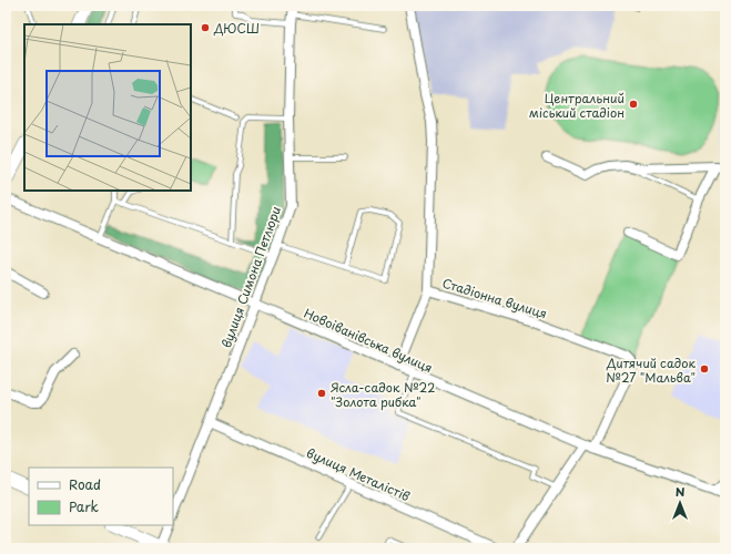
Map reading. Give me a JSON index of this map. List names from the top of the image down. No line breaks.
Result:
{"streets":{"street":["вулиця Симона Петлюри","Стадіонна вулиця","Новоіванівська вулиця","вулиця Металістів"]},"crossings":[["вулиця Симона Петлюри","Новоіванівська вулиця"],["вулиця Симона Петлюри","вулиця Металістів"],["Стадіонна вулиця","Новоіванівська вулиця"]],"places":["ДЮСШ","Центральний міський стадіон","Дитячий садок №27 \"Мальва\"","Ясла-садок №22 \"Золота рибка\""],"legend":["Road","Park"],"north":"top"}
